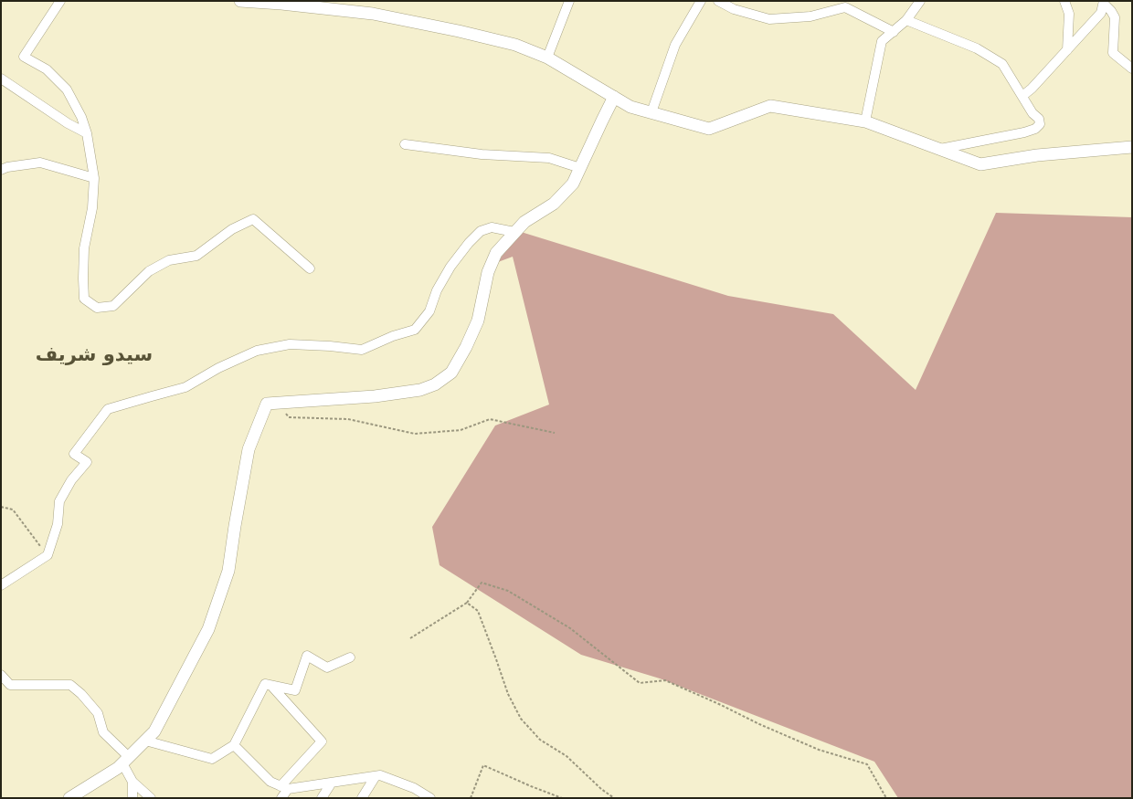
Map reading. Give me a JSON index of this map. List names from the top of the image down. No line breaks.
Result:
{"districts":["سيدو شريف"]}
